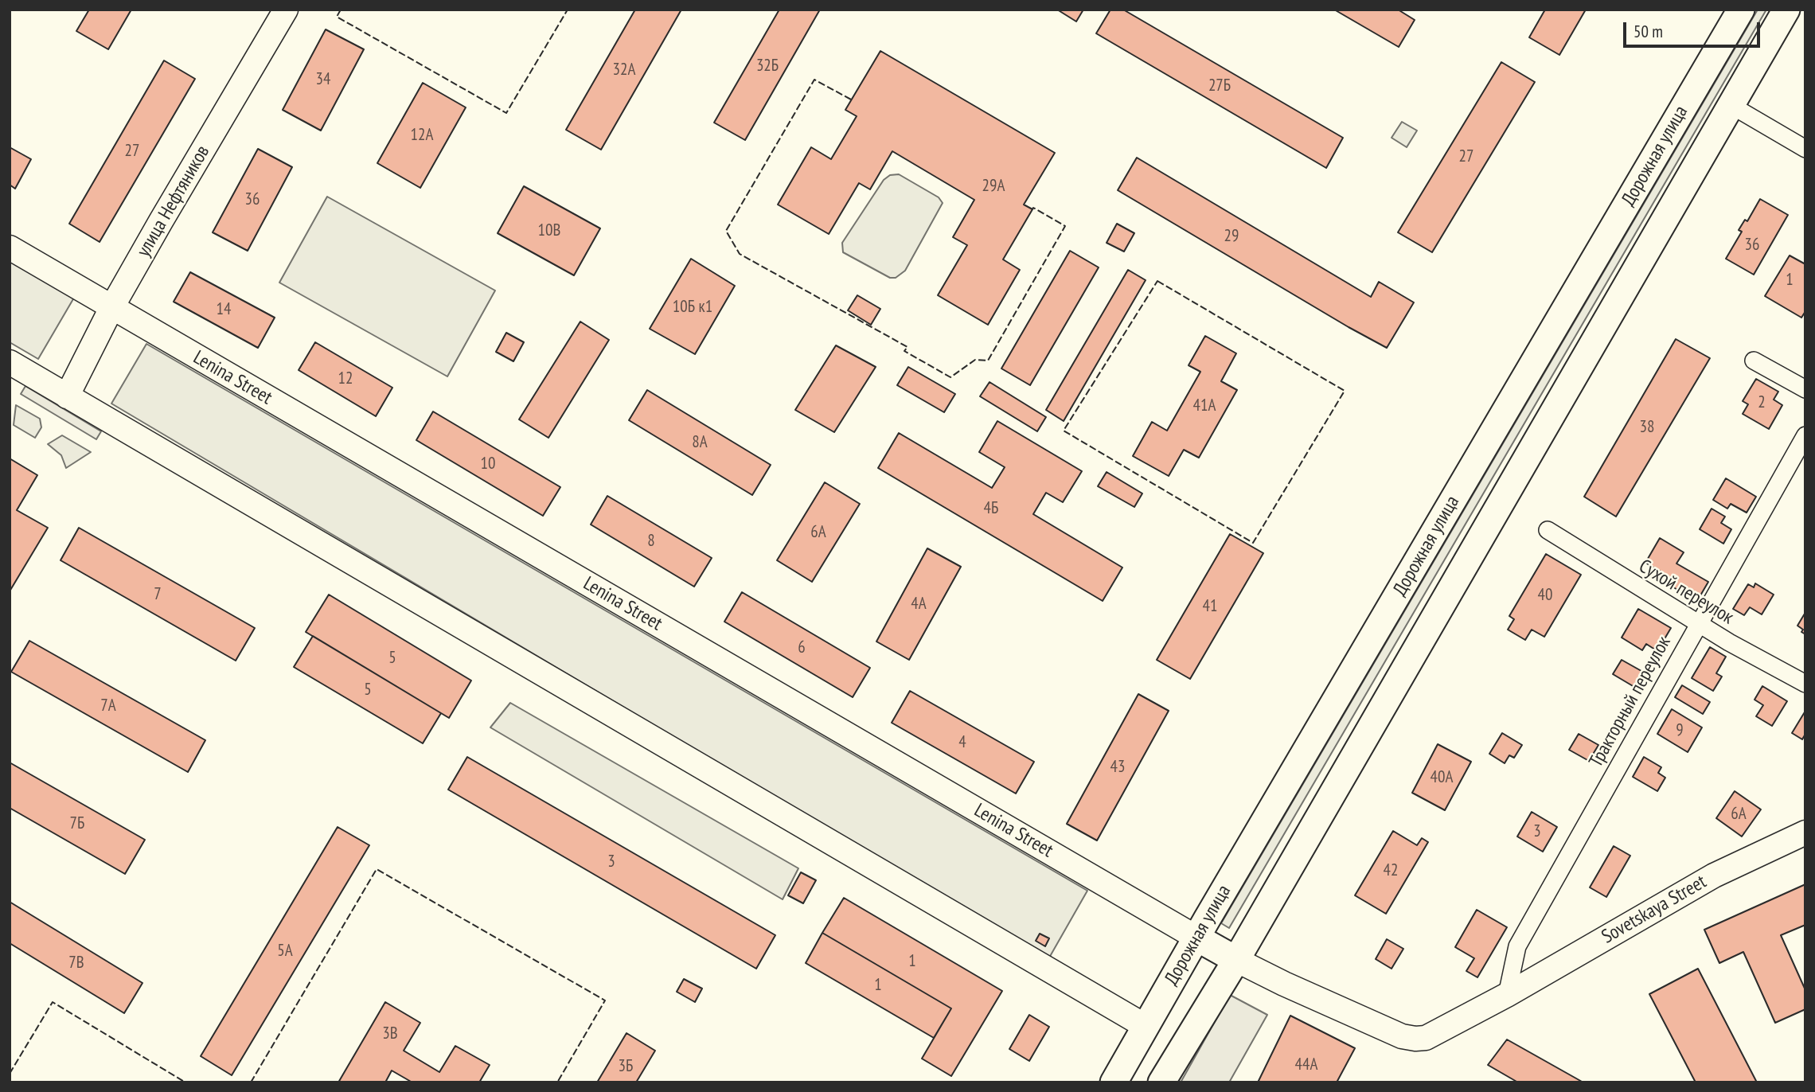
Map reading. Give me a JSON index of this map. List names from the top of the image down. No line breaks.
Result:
{"streets":{"main road":["Дорожная улица","улица Нефтяников","Lenina Street","Sovetskaya Street"],"street":["Сухой переулок","Тракторный переулок"]},"crossings":[["Дорожная улица","Lenina Street"],["Дорожная улица","Sovetskaya Street"],["улица Нефтяников","Lenina Street"],["Lenina Street","Sovetskaya Street"],["Сухой переулок","Тракторный переулок"],["Тракторный переулок","Sovetskaya Street"]],"house_numbers":["32Б","32А","34","27Б","12А","27","27","29А","36","10В","29","36","1","10Б к1","14","12","2","41А","38","8А","10","4Б","6А","8","7","40","4А","41","6","5","5","7А","9","4","43","40А","6А","7Б","3","3","42","5А","1","7В","1","3В","44А","3Б"],"scale_bar":"50 m"}
